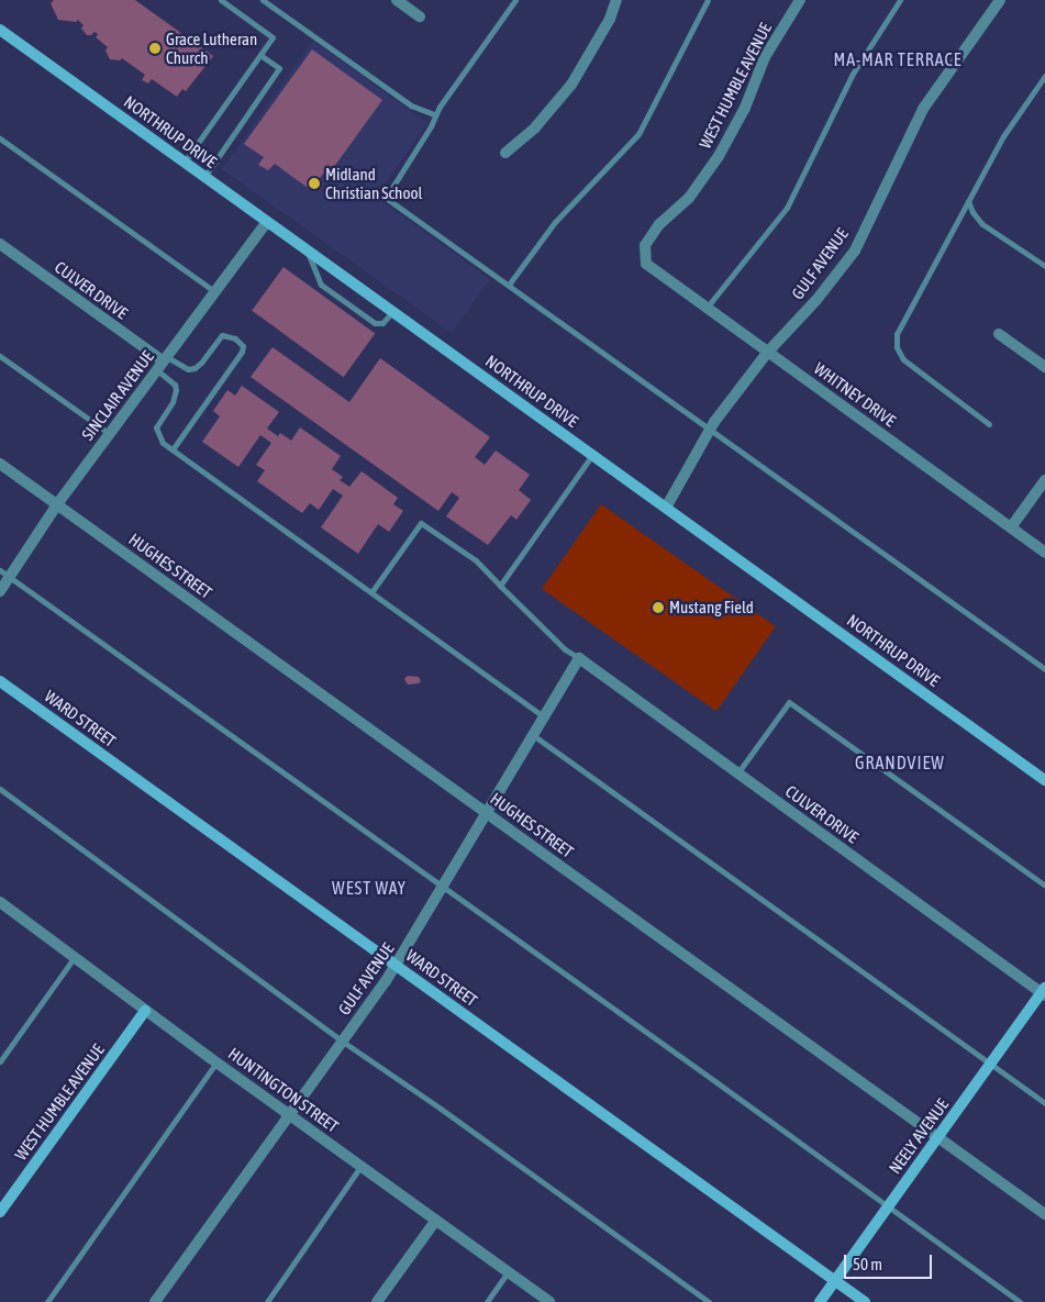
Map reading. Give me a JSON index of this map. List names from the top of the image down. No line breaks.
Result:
{"streets":{"street":["WEST HUMBLE AVENUE","NORTHRUP DRIVE","GULF AVENUE","CULVER DRIVE","WHITNEY DRIVE","SINCLAIR AVENUE","HUGHES STREET","WARD STREET","HUNTINGTON STREET","NEELY AVENUE"]},"crossings":[["WEST HUMBLE AVENUE","WHITNEY DRIVE"],["WEST HUMBLE AVENUE","HUNTINGTON STREET"],["NORTHRUP DRIVE","GULF AVENUE"],["NORTHRUP DRIVE","SINCLAIR AVENUE"],["GULF AVENUE","CULVER DRIVE"],["GULF AVENUE","WHITNEY DRIVE"],["GULF AVENUE","HUGHES STREET"],["GULF AVENUE","WARD STREET"],["GULF AVENUE","HUNTINGTON STREET"],["CULVER DRIVE","SINCLAIR AVENUE"],["CULVER DRIVE","NEELY AVENUE"],["SINCLAIR AVENUE","HUGHES STREET"],["HUGHES STREET","NEELY AVENUE"],["WARD STREET","NEELY AVENUE"]],"districts":["MA-MAR TERRACE","GRANDVIEW","WEST WAY"],"places":["Grace Lutheran Church","Midland Christian School","Mustang Field"],"scale_bar":"50 m"}
